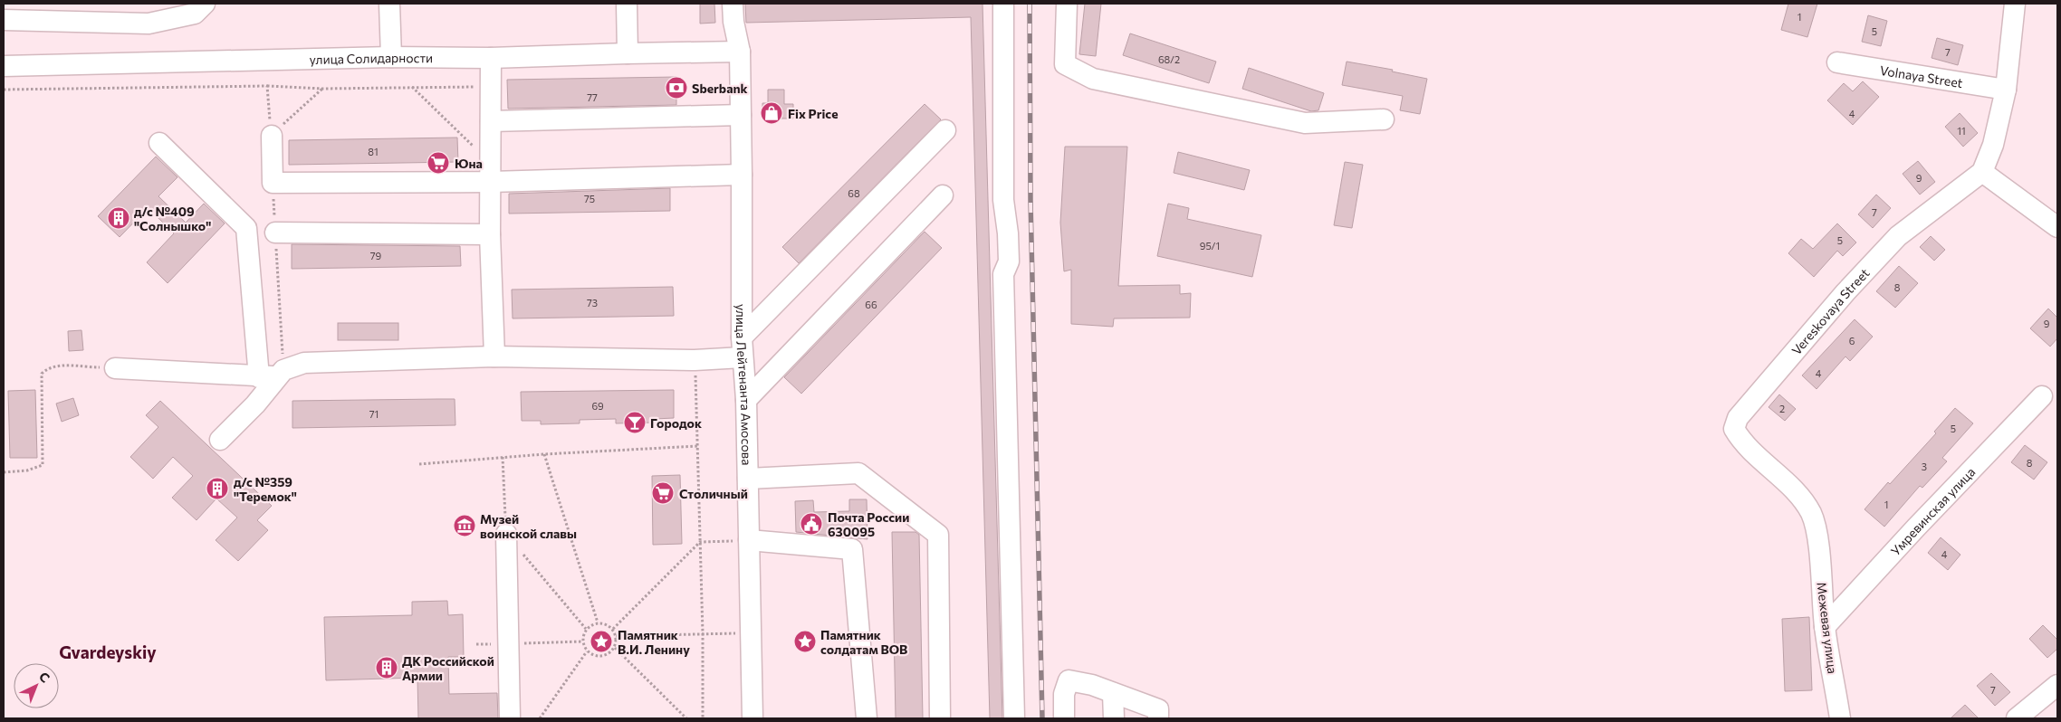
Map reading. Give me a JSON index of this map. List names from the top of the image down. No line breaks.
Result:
{"streets":{"street":["улица Солидарности","Volnaya Street","Vereskovaya Street","улица Лейтенанта Амосова","Умревинская улица","Межевая улица"]},"crossings":[["улица Солидарности","улица Лейтенанта Амосова"],["Vereskovaya Street","Межевая улица"],["Умревинская улица","Межевая улица"]],"districts":["Gvardeyskiy"],"places":{"bank":["Sberbank"],"shop":["Fix Price"],"supermarket":["Юна","Столичный"],"building":["д/с №409 \"Солнышко\"","д/с №359 \"Теремок\"","ДК Российской Армии"],"bar":["Городок"],"public building":["Почта России 630095"],"museum":["Музей воинской славы"],"place":["Памятник В.И. Ленину","Памятник солдатам ВОВ"]},"house_numbers":["1","5","7","68/2","77","4","11","81","9","68","75","7","5","95/1","79","8","73","66","9","6","4","69","2","71","5","8","3","1","4","7"],"north":"top right"}
